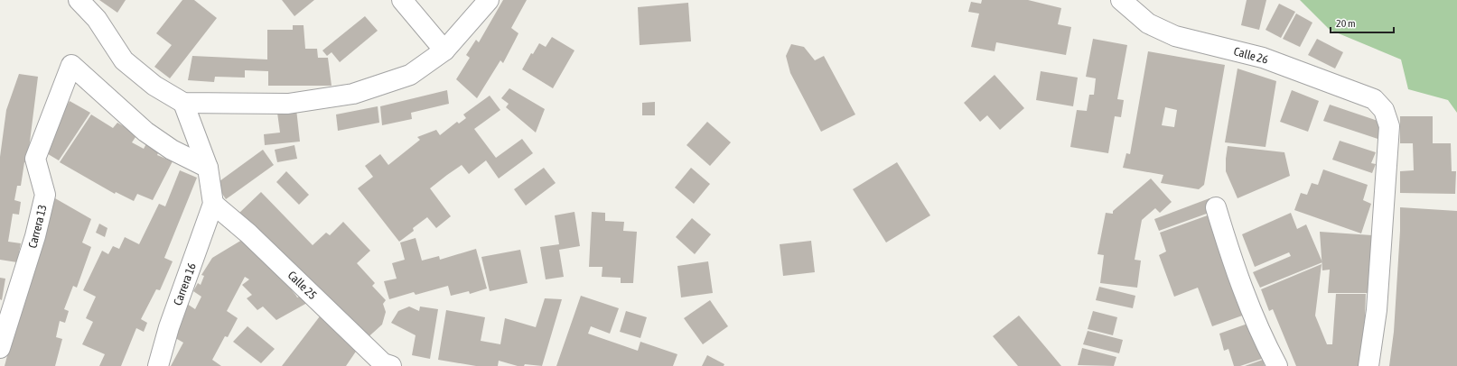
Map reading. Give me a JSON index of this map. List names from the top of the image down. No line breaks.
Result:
{"streets":{"street":["Calle 26","Carrera 13","Carrera 16","Calle 25"]},"crossings":[["Carrera 16","Calle 25"]],"scale_bar":"20 m"}
